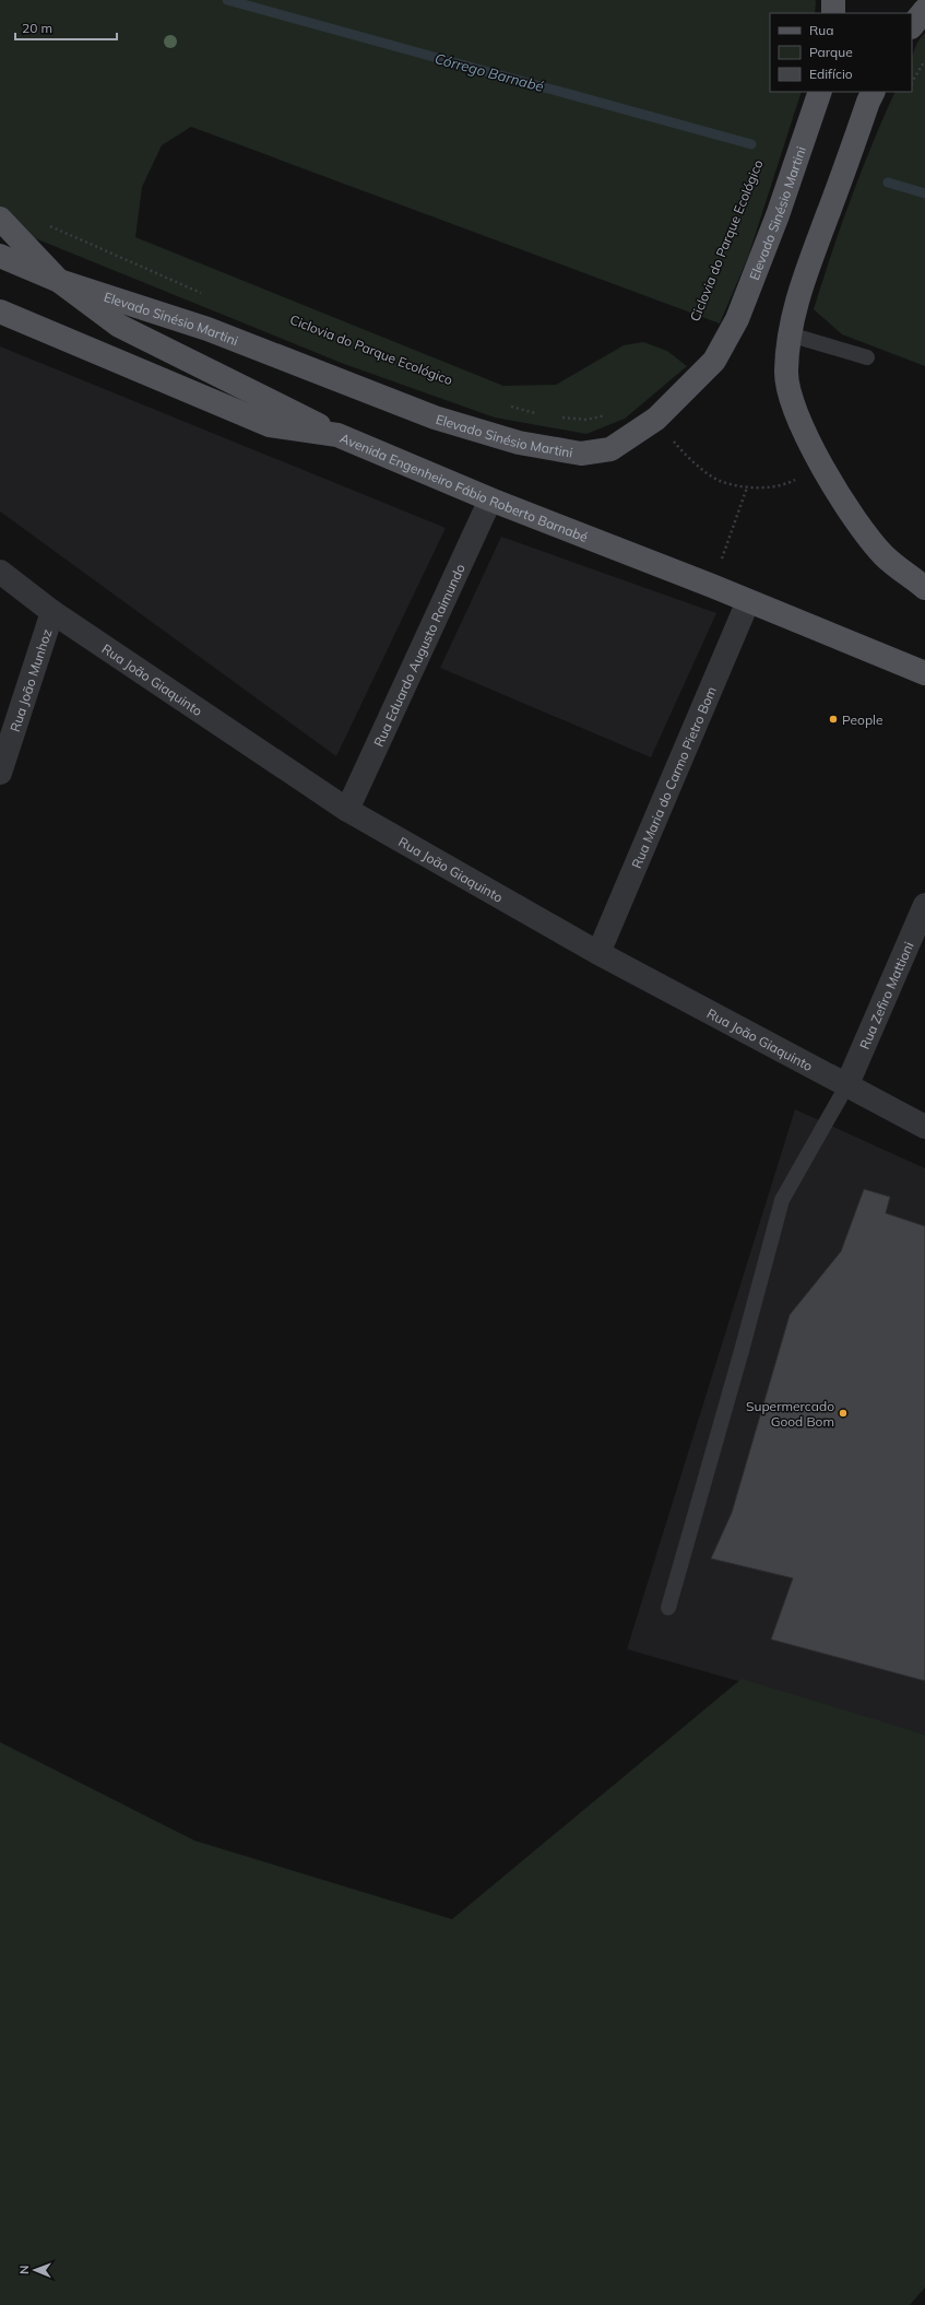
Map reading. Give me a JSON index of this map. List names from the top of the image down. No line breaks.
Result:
{"streets":{"main road":["Elevado Sinésio Martini","Avenida Engenheiro Fábio Roberto Barnabé"],"street":["Rua Eduardo Augusto Raimundo","Rua João Giaquinto","Rua João Munhoz","Rua Maria do Carmo Pietro Bom","Rua Zefiro Mattioni"]},"crossings":[["Avenida Engenheiro Fábio Roberto Barnabé","Rua Eduardo Augusto Raimundo"],["Avenida Engenheiro Fábio Roberto Barnabé","Rua Maria do Carmo Pietro Bom"],["Rua Eduardo Augusto Raimundo","Rua João Giaquinto"],["Rua João Giaquinto","Rua João Munhoz"],["Rua João Giaquinto","Rua Maria do Carmo Pietro Bom"],["Rua João Giaquinto","Rua Zefiro Mattioni"]],"water":["Córrego Barnabé"],"places":["People","Supermercado Good Bom"],"legend":["Rua","Parque","Edifício"],"scale_bar":"20 m","north":"left"}
